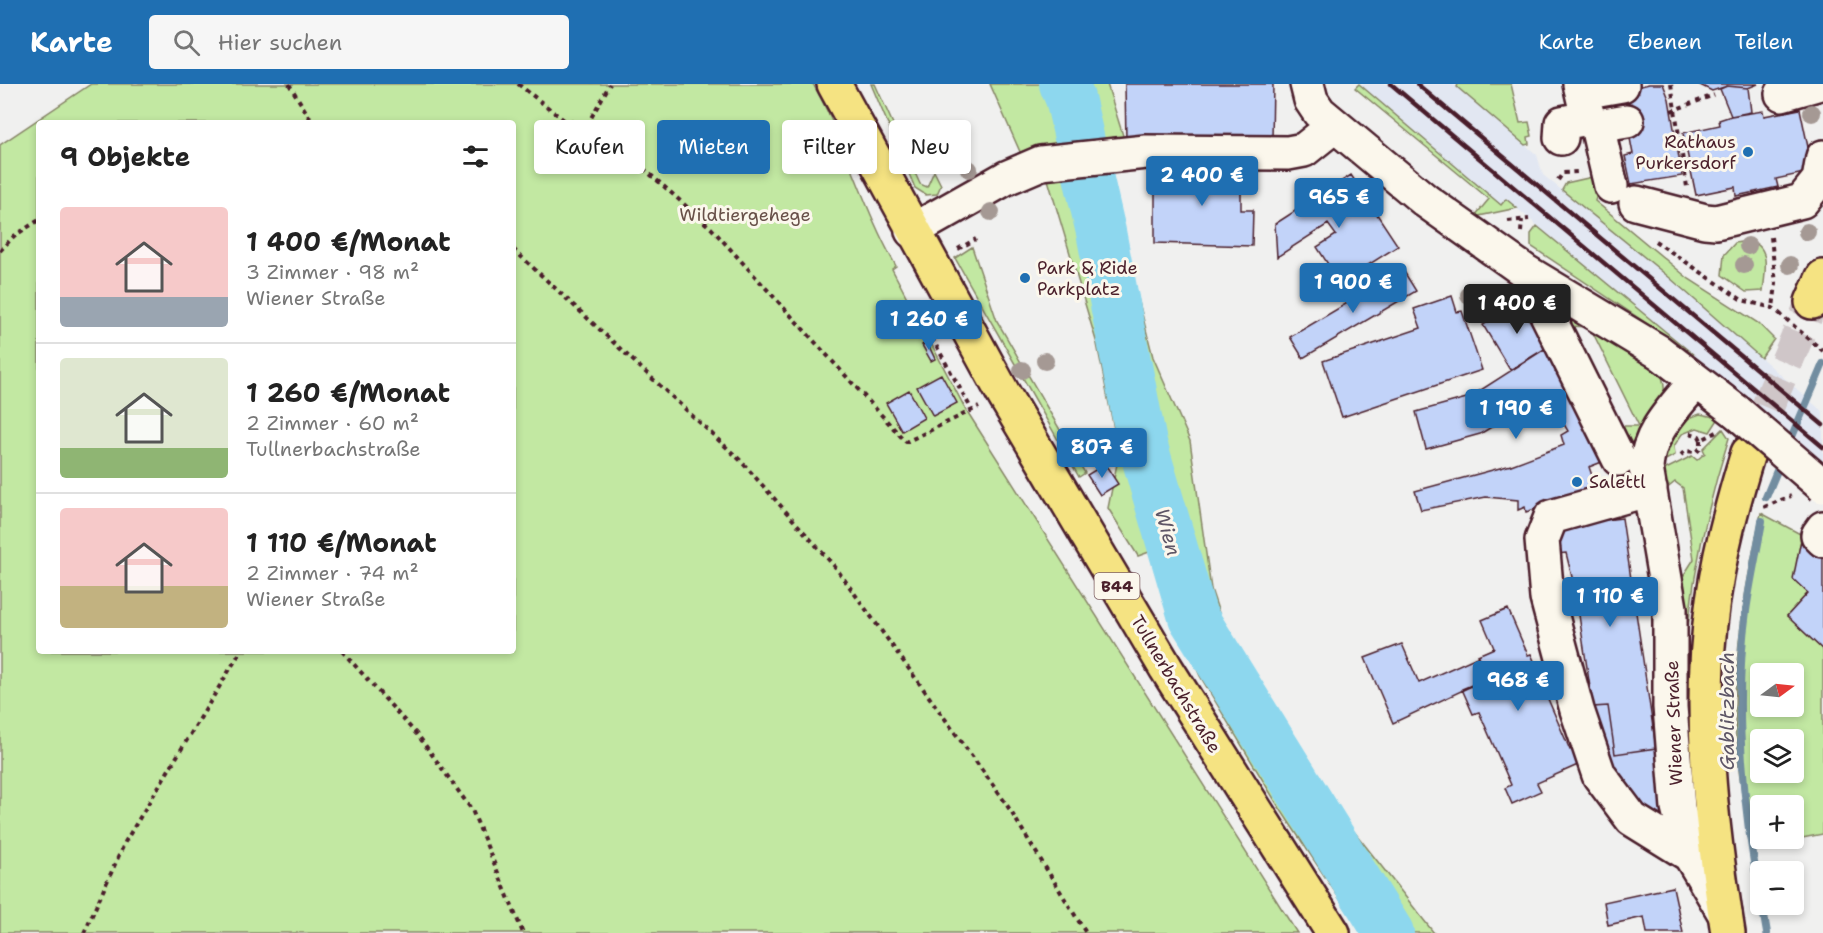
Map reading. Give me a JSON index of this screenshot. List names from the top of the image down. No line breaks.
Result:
{"streets":{"main road":["B44","Tullnerbachstraße","Wiener Straße"]},"water":["Wien","Gablitzbach"],"parks":["Wildtiergehege"],"places":["Rathaus Purkersdorf","Park & Ride Parkplatz","Salettl"],"north":"right","page":{"header":"Karte","search":"Hier suchen","nav":["Karte","Ebenen","Teilen"],"chip":["Kaufen","Mieten","Filter","Neu"],"heading":"9 Objekte","price":["2 400 €","965 €","1 900 €","1 400 €","1 260 €","1 190 €","807 €","1 110 €","968 €"],"list":[{"name":"1 400 €/Monat","note":"3 Zimmer · 98 m² · Wiener Straße"},{"name":"1 260 €/Monat","note":"2 Zimmer · 60 m² · Tullnerbachstraße"},{"name":"1 110 €/Monat","note":"2 Zimmer · 74 m² · Wiener Straße"}],"map_buttons":["+","−"]}}
